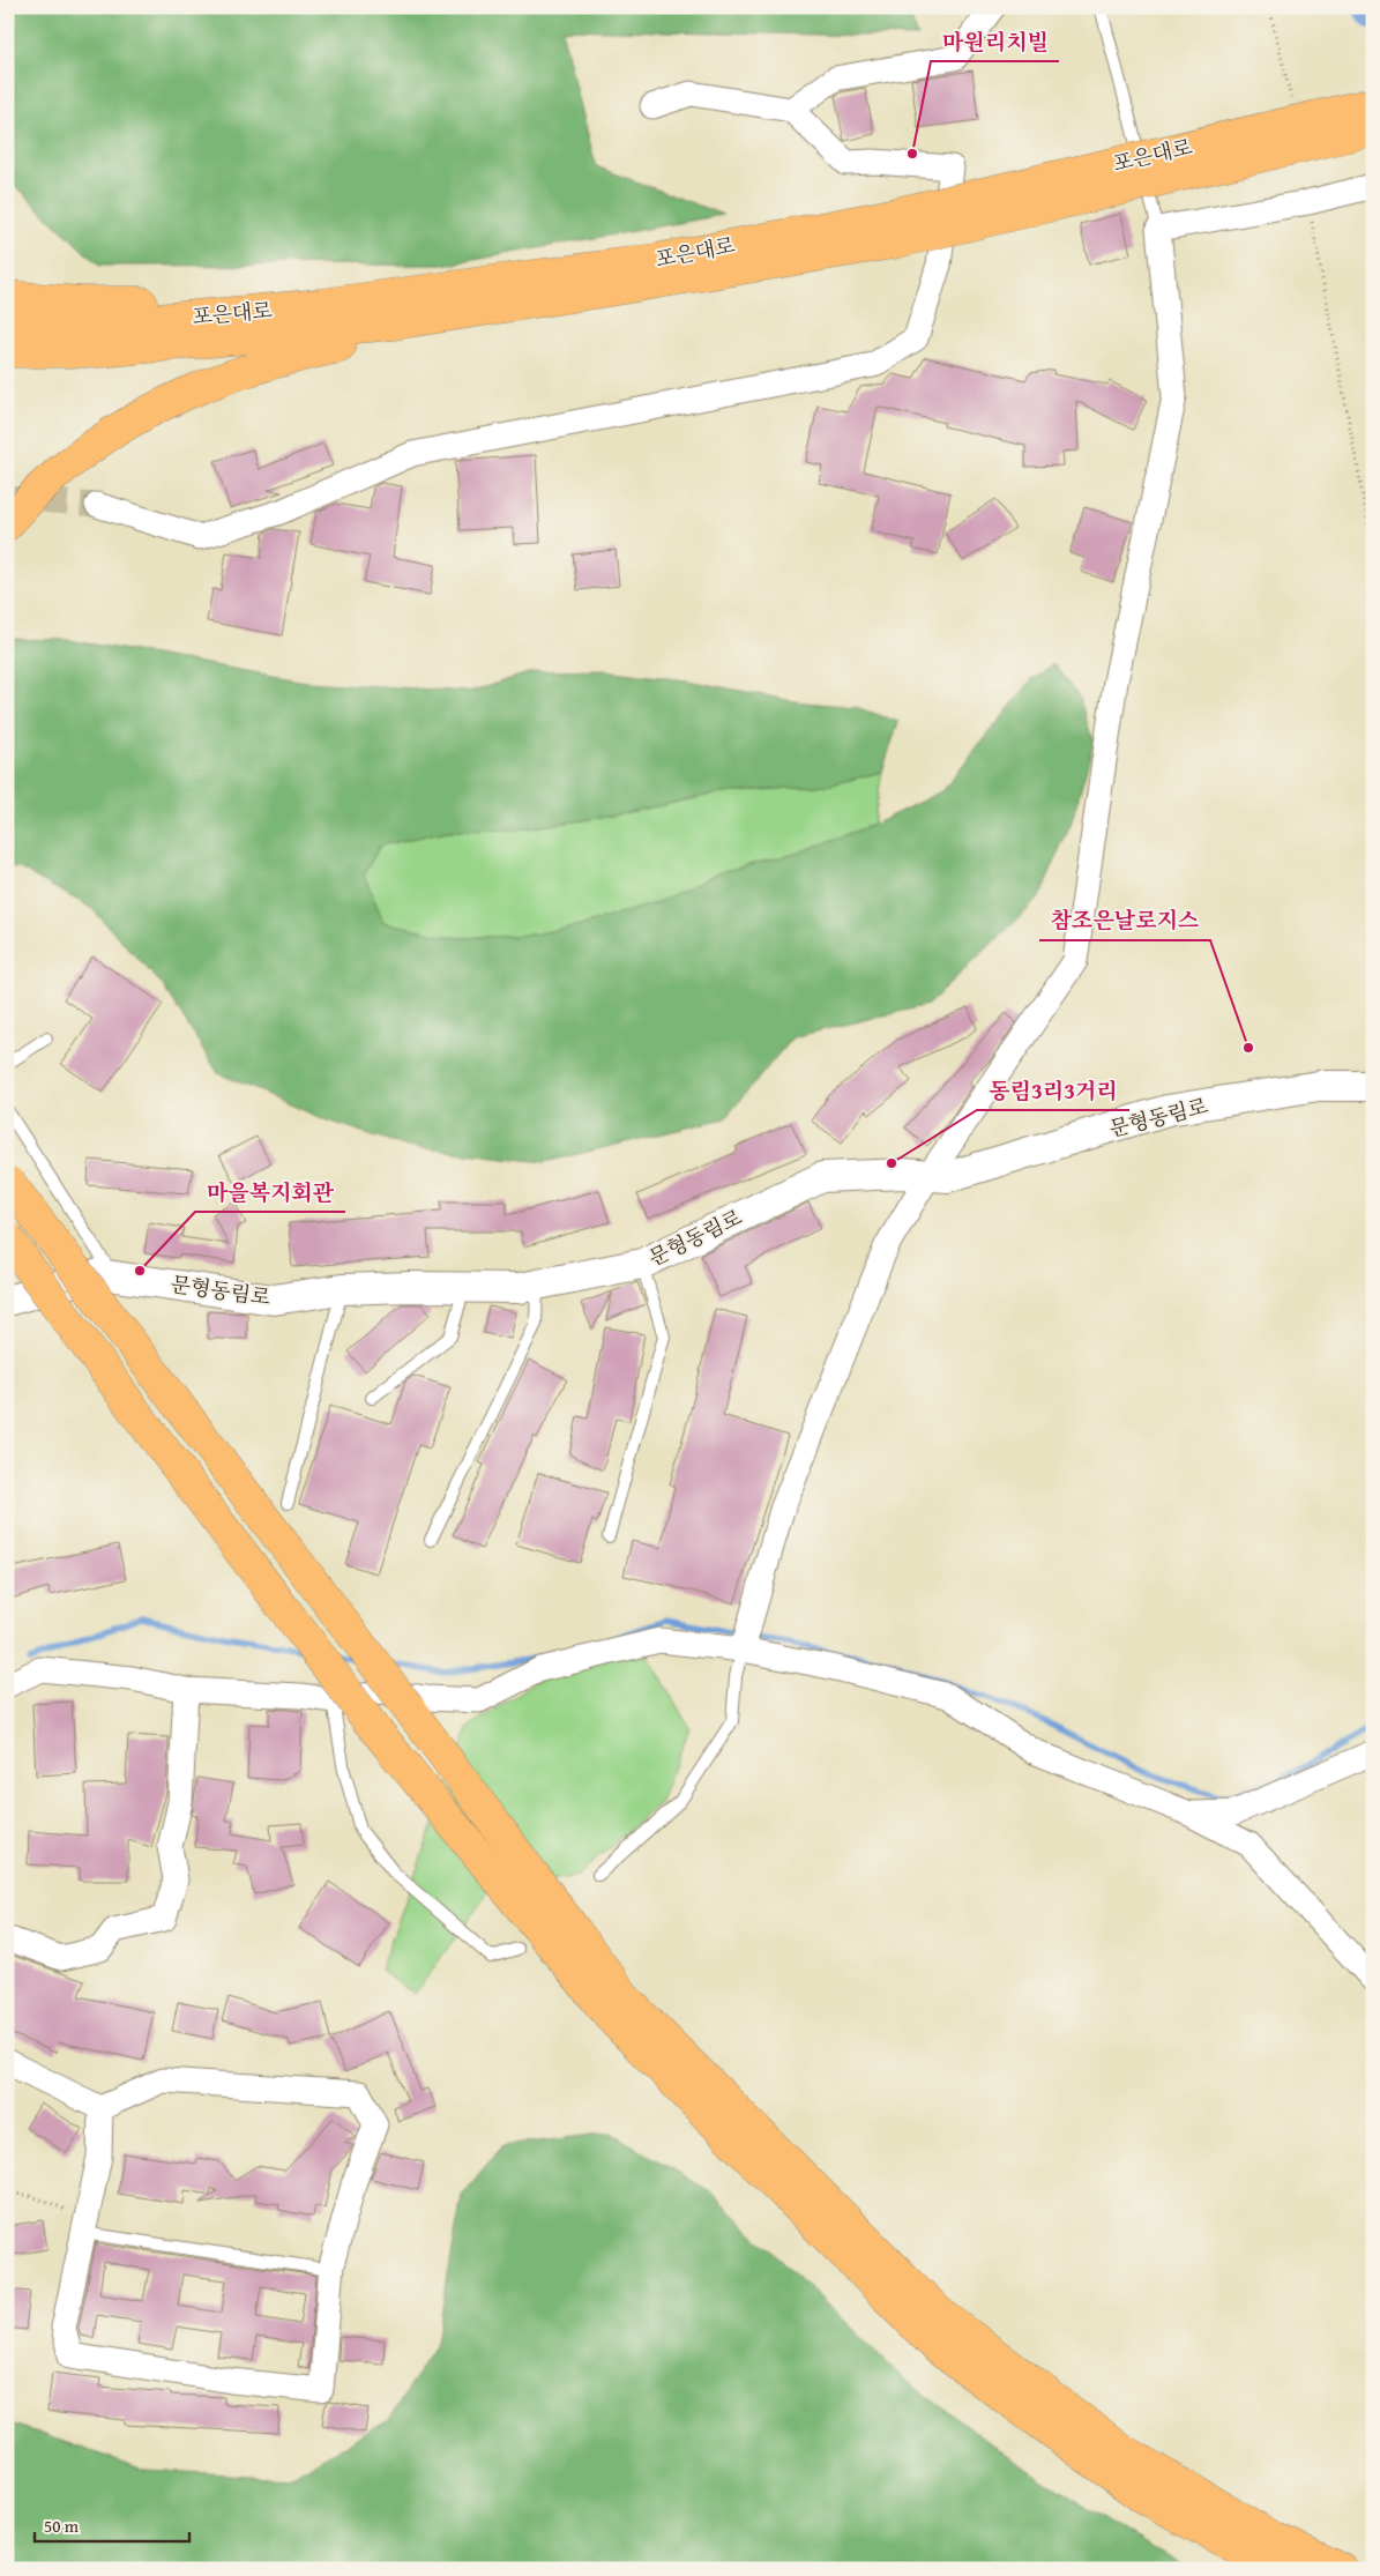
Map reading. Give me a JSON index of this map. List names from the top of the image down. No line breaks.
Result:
{"streets":{"highway":["포은대로"],"street":["문형동림로"]},"places":["마원리치빌","참조은날로지스","동림3리3거리","마을복지회관"],"scale_bar":"50 m"}
